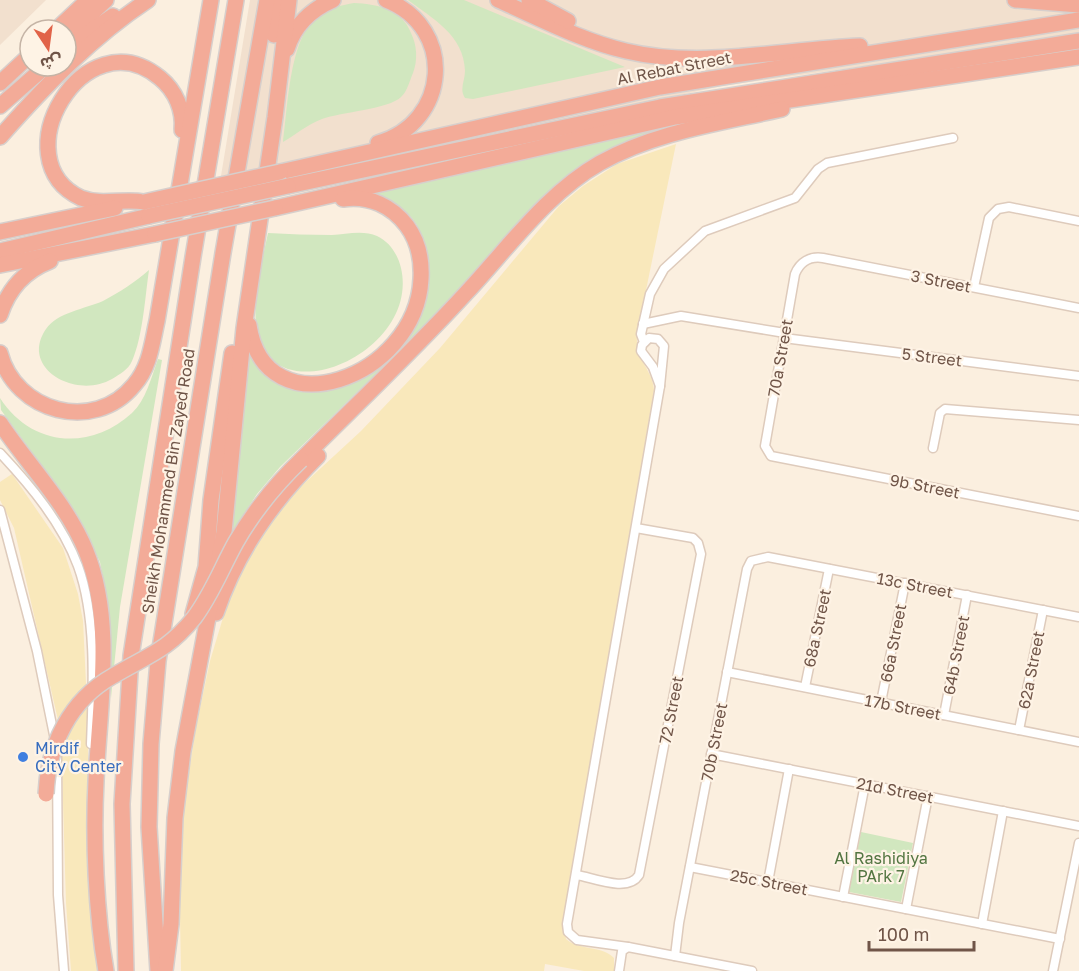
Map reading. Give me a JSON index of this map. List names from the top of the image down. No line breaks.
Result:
{"streets":{"highway":["Al Rebat Street","Sheikh Mohammed Bin Zayed Road"],"street":["3 Street","5 Street","70a Street","9b Street","13c Street","68a Street","66a Street","64b Street","62a Street","17b Street","72 Street","70b Street","21d Street","25c Street"]},"crossings":[["3 Street","70a Street"],["5 Street","70a Street"],["70a Street","9b Street"],["13c Street","68a Street"],["13c Street","66a Street"],["13c Street","64b Street"],["13c Street","62a Street"],["13c Street","70b Street"],["68a Street","17b Street"],["66a Street","17b Street"],["64b Street","17b Street"],["62a Street","17b Street"],["17b Street","70b Street"],["70b Street","21d Street"],["70b Street","25c Street"]],"parks":["Al Rashidiya PArk 7"],"places":["Mirdif City Center"],"scale_bar":"100 m","north":"bottom"}
